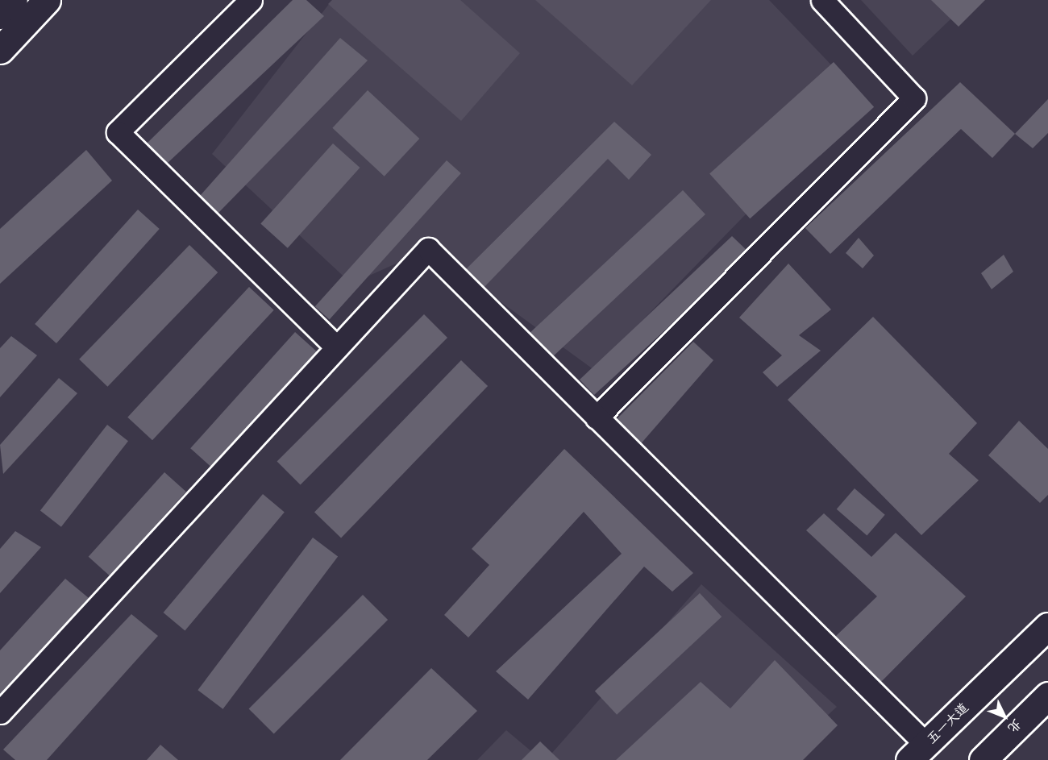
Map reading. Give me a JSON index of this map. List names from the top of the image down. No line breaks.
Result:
{"streets":{"main road":["五一大道"]},"north":"bottom right"}
